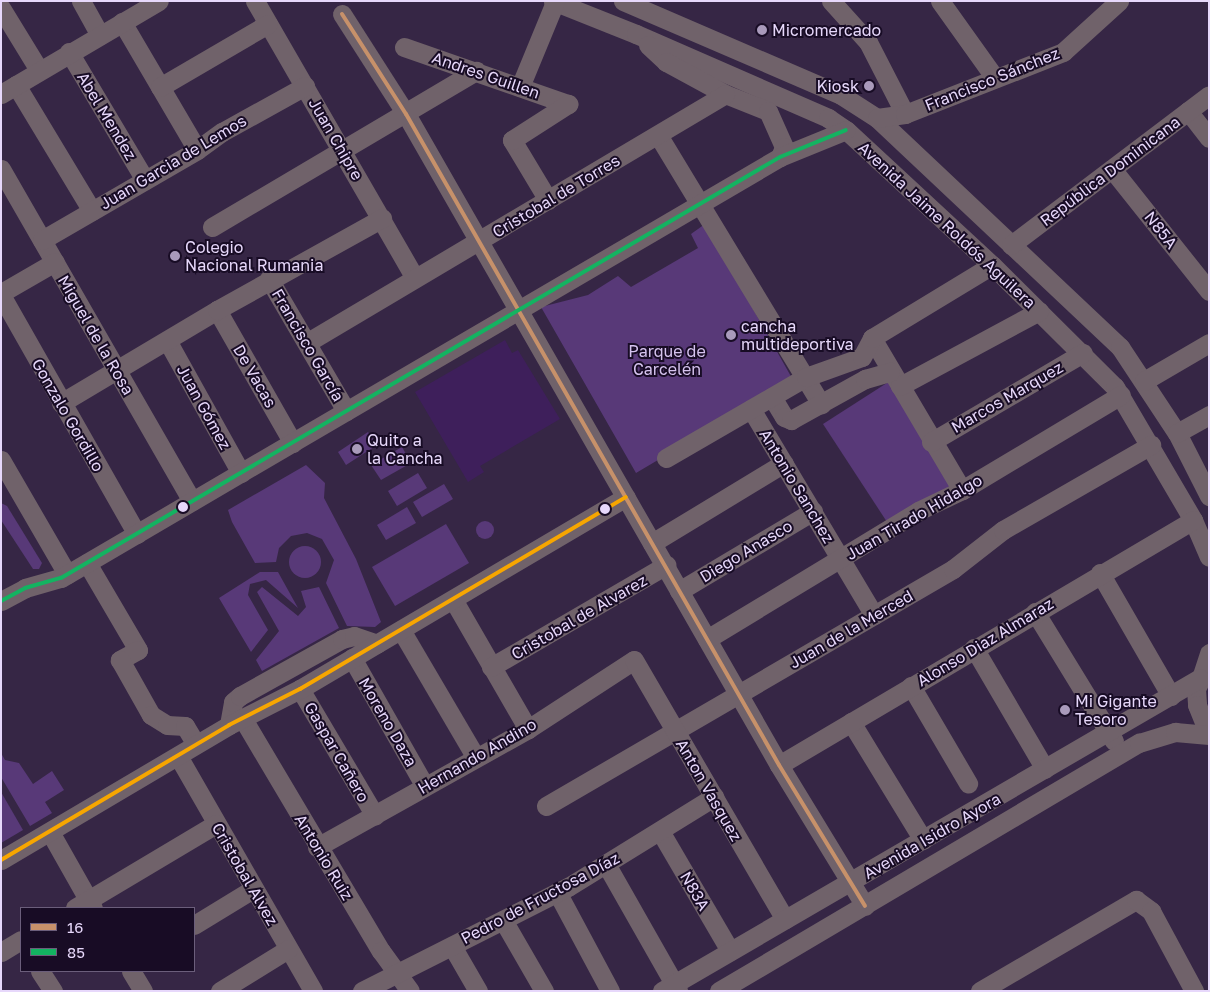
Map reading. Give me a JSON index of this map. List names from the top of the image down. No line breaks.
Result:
{"streets":{"street":["Andres Guillen","Francisco Sánchez","Abel Mendez","Juan Chipre","Juan Garcia de Lemos","República Dominicana","Cristobal de Torres","Avenida Jaime Roldós Aguilera","N85A","Miguel de la Rosa","Francisco García","De Vacas","Marcos Marquez","Juan Gómez","Gonzalo Gordillo","Antonio Sanchez","Juan Tirado Hidalgo","Diego Anasco","Cristobal de Alvarez","Juan de la Merced","Alonso Diaz Almaraz","Moreno Daza","Gaspar Cañero","Hernando Andino","Anton Vasquez","Avenida Isidro Ayora","Antonio Ruiz","Cristobal Alvez","N83A","Pedro de Fructosa Díaz"]},"crossings":[["Andres Guillen","Cristobal de Torres"],["Francisco Sánchez","Avenida Jaime Roldós Aguilera"],["Abel Mendez","Juan Garcia de Lemos"],["Juan Chipre","Juan Garcia de Lemos"],["Juan Chipre","Cristobal de Torres"],["Juan Garcia de Lemos","Miguel de la Rosa"],["República Dominicana","Avenida Jaime Roldós Aguilera"],["República Dominicana","N85A"],["Cristobal de Torres","Francisco García"],["Avenida Jaime Roldós Aguilera","Marcos Marquez"],["Avenida Jaime Roldós Aguilera","Juan Tirado Hidalgo"],["Avenida Jaime Roldós Aguilera","Juan de la Merced"],["Avenida Jaime Roldós Aguilera","Alonso Diaz Almaraz"],["Antonio Sanchez","Juan Tirado Hidalgo"],["Antonio Sanchez","Diego Anasco"],["Antonio Sanchez","Juan de la Merced"],["Juan de la Merced","Anton Vasquez"],["Moreno Daza","Hernando Andino"],["Gaspar Cañero","Hernando Andino"],["Hernando Andino","Anton Vasquez"],["Hernando Andino","Antonio Ruiz"],["Anton Vasquez","Avenida Isidro Ayora"],["Anton Vasquez","Pedro de Fructosa Díaz"],["Avenida Isidro Ayora","N83A"],["Antonio Ruiz","Pedro de Fructosa Díaz"],["N83A","Pedro de Fructosa Díaz"]],"parks":["Parque de Carcelén"],"places":["Micromercado","Kiosk","Colegio Nacional Rumania","cancha multideportiva","Quito a la Cancha","Mi Gigante Tesoro"],"lines":["transit line 16","transit line 85"],"legend":["16","85"]}
